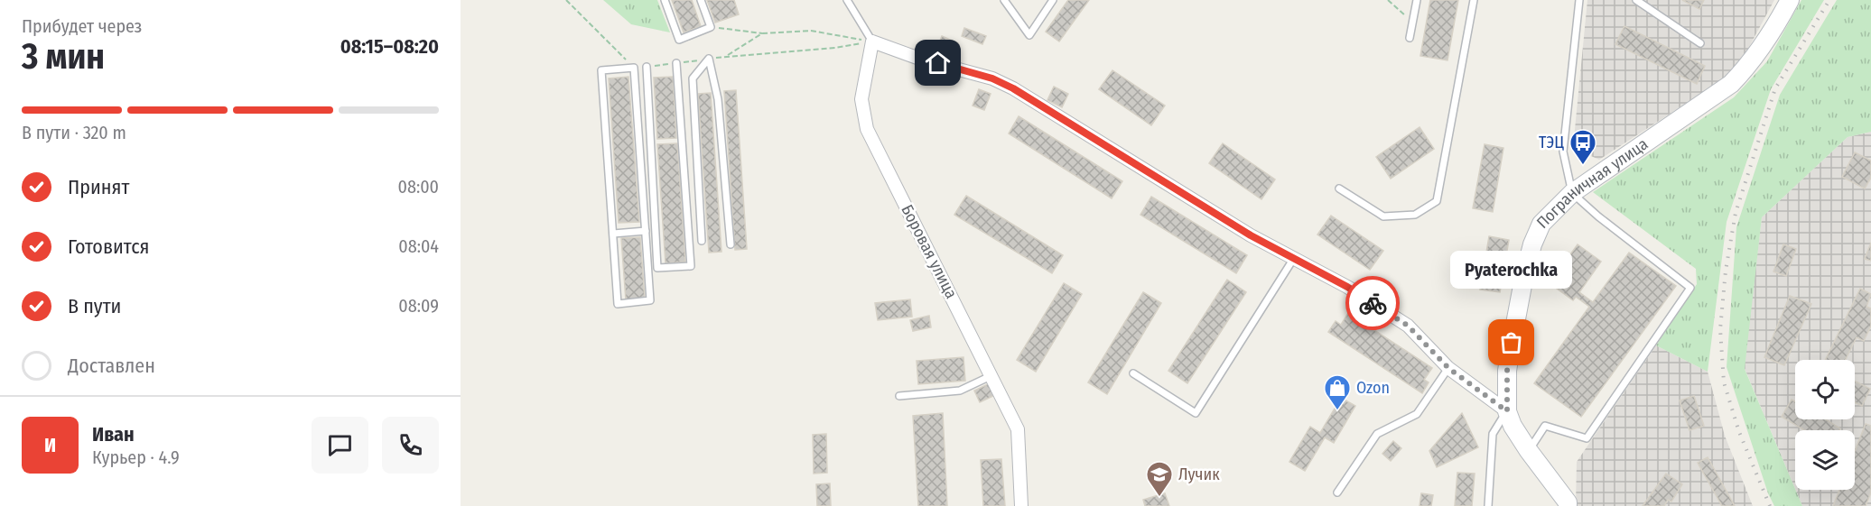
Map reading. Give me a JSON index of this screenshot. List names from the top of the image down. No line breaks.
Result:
{"streets":{"main road":["Пограничная улица"],"street":["Боровая улица"]},"places":{"bus stop":["ТЭЦ"],"other":["Pyaterochka"],"shop":["Ozon"],"school or university":["Лучик"]},"page":{"heading":["3 мин","Прибудет через","08:15–08:20"],"panel":["Иван","Курьер · 4.9"],"bar":"В пути · 320 m","list":[["Принят","08:00"],["Готовится","08:04"],["В пути","08:09"],"Доставлен"],"bubble":"Pyaterochka","round":"И"}}
